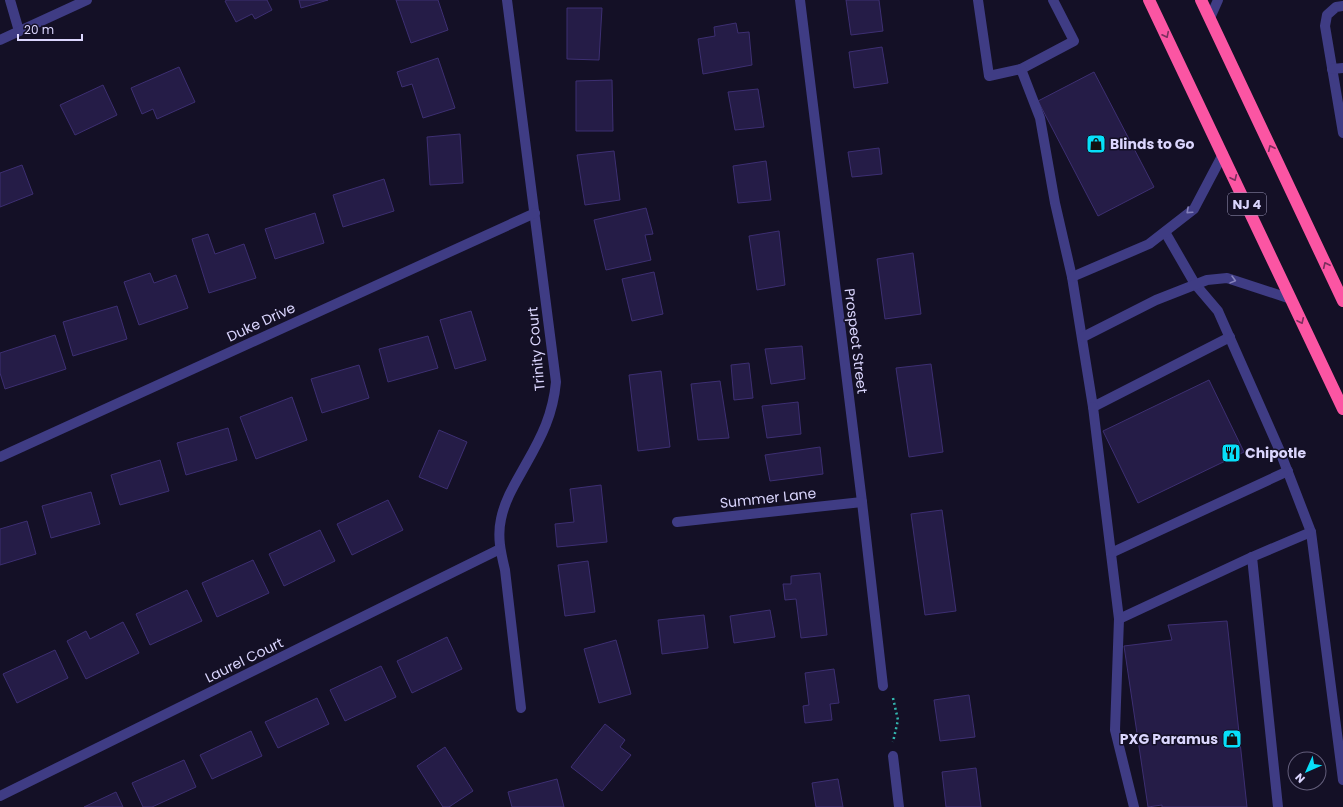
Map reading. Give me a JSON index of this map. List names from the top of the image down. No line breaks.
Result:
{"streets":{"highway":["NJ 4"],"street":["Duke Drive","Prospect Street","Trinity Court","Summer Lane","Laurel Court"]},"crossings":[["Duke Drive","Trinity Court"],["Prospect Street","Summer Lane"],["Trinity Court","Laurel Court"]],"places":{"shop":["Blinds to Go","PXG Paramus"],"restaurant":["Chipotle"]},"scale_bar":"20 m","north":"bottom left"}
